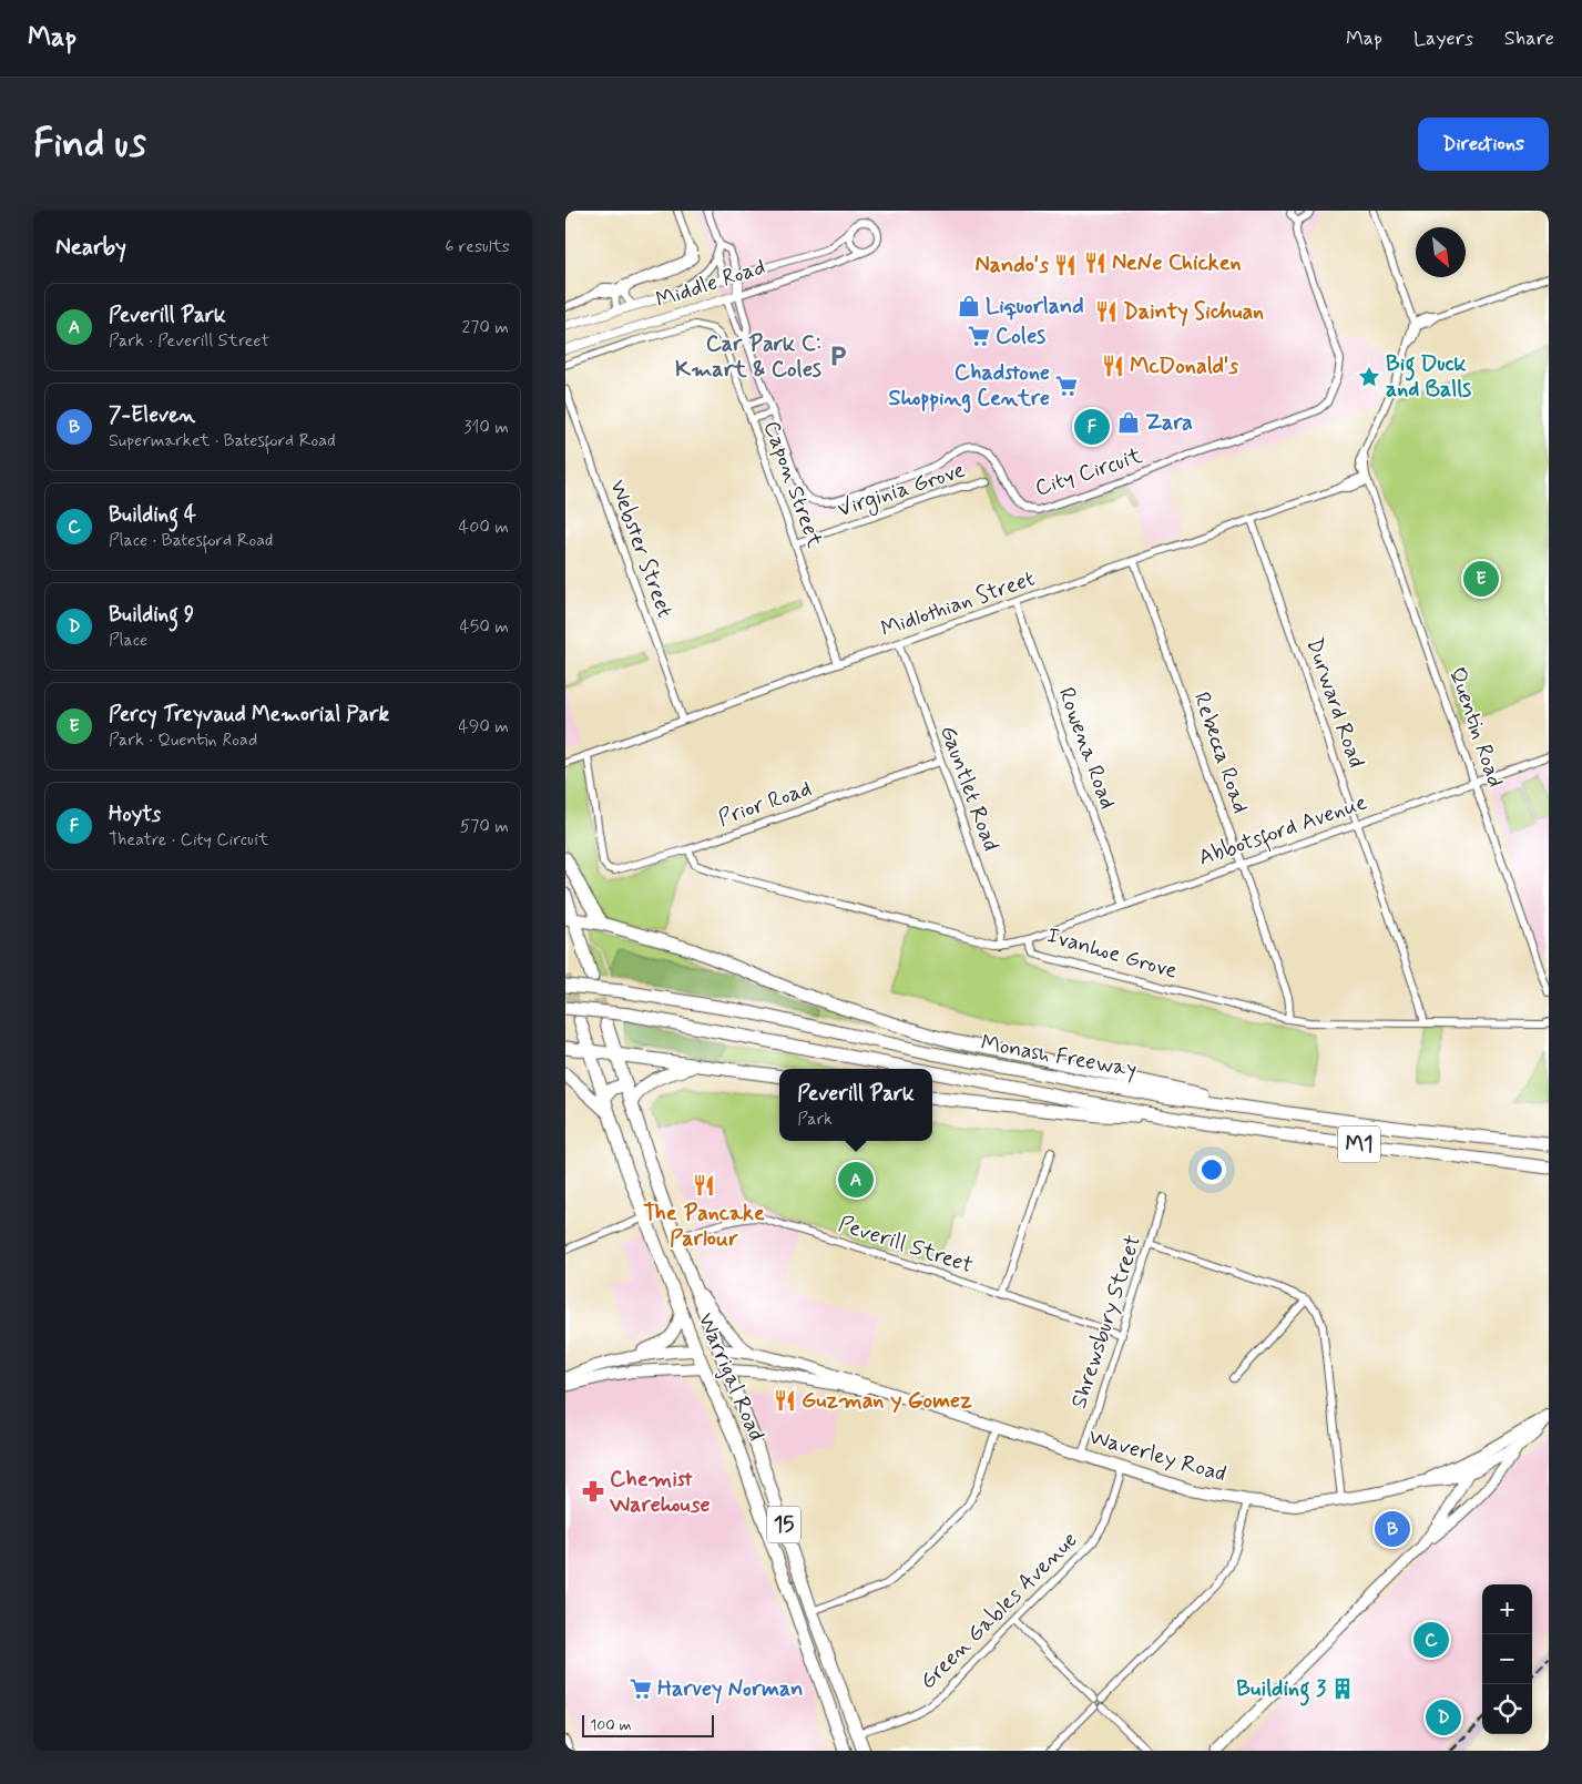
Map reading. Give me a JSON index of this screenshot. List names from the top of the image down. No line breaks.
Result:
{"streets":{"highway":["Monash Freeway","M1","Warrigal Road","Waverley Road","15"],"street":["Middle Road","City Circuit","Capon Street","Virginia Grove","Webster Street","Midlothian Street","Durward Road","Quentin Road","Rowena Road","Rebecca Road","Gauntlet Road","Prior Road","Abbotsford Avenue","Ivanhoe Grove","Peverill Street","Shrewsbury Street","Green Gables Avenue"]},"crossings":[["Middle Road","City Circuit"],["Middle Road","Capon Street"],["Capon Street","Virginia Grove"],["Capon Street","Midlothian Street"],["Webster Street","Midlothian Street"],["Midlothian Street","Durward Road"],["Midlothian Street","Quentin Road"],["Midlothian Street","Rowena Road"],["Midlothian Street","Rebecca Road"],["Midlothian Street","Gauntlet Road"],["Midlothian Street","Prior Road"],["Durward Road","Abbotsford Avenue"],["Durward Road","Ivanhoe Grove"],["Quentin Road","Abbotsford Avenue"],["Rowena Road","Abbotsford Avenue"],["Rebecca Road","Abbotsford Avenue"],["Rebecca Road","Ivanhoe Grove"],["Gauntlet Road","Prior Road"],["Gauntlet Road","Ivanhoe Grove"],["Prior Road","Ivanhoe Grove"],["Abbotsford Avenue","Ivanhoe Grove"],["Peverill Street","Shrewsbury Street"],["Peverill Street","Warrigal Road"],["Shrewsbury Street","Waverley Road"],["Warrigal Road","Waverley Road"],["Warrigal Road","Green Gables Avenue"],["Waverley Road","Green Gables Avenue"]],"places":{"restaurant":["NeNe Chicken","Nando's","Dainty Sichuan","McDonald's","The Pancake Parlour","Guzman y Gomez"],"shop":["Liquorland","Zara"],"supermarket":["Coles","Chadstone Shopping Centre","Harvey Norman"],"parking":["Car Park C: Kmart & Coles"],"place":["Big Duck and Balls"],"pharmacy":["Chemist Warehouse"],"building":["Building 3"]},"scale_bar":"100 m","north":"bottom right","page":{"header":"Map","nav":["Map","Layers","Share"],"buttons":"Directions","title":"Find us","heading":["Nearby","6 results"],"list":[{"mark":"A","name":"Peverill Park","note":"Park · Peverill Street","value":"270 m"},{"mark":"B","name":"7-Eleven","note":"Supermarket · Batesford Road","value":"310 m"},{"mark":"C","name":"Building 4","note":"Place · Batesford Road","value":"400 m"},{"mark":"D","name":"Building 9","note":"Place","value":"450 m"},{"mark":"E","name":"Percy Treyvaud Memorial Park","note":"Park · Quentin Road","value":"490 m"},{"mark":"F","name":"Hoyts","note":"Theatre · City Circuit","value":"570 m"}],"pins":["F","E","A","B","C","D"],"popup":["Peverill Park","Park"],"map_buttons":["+","−"],"scale":"100 m"}}
